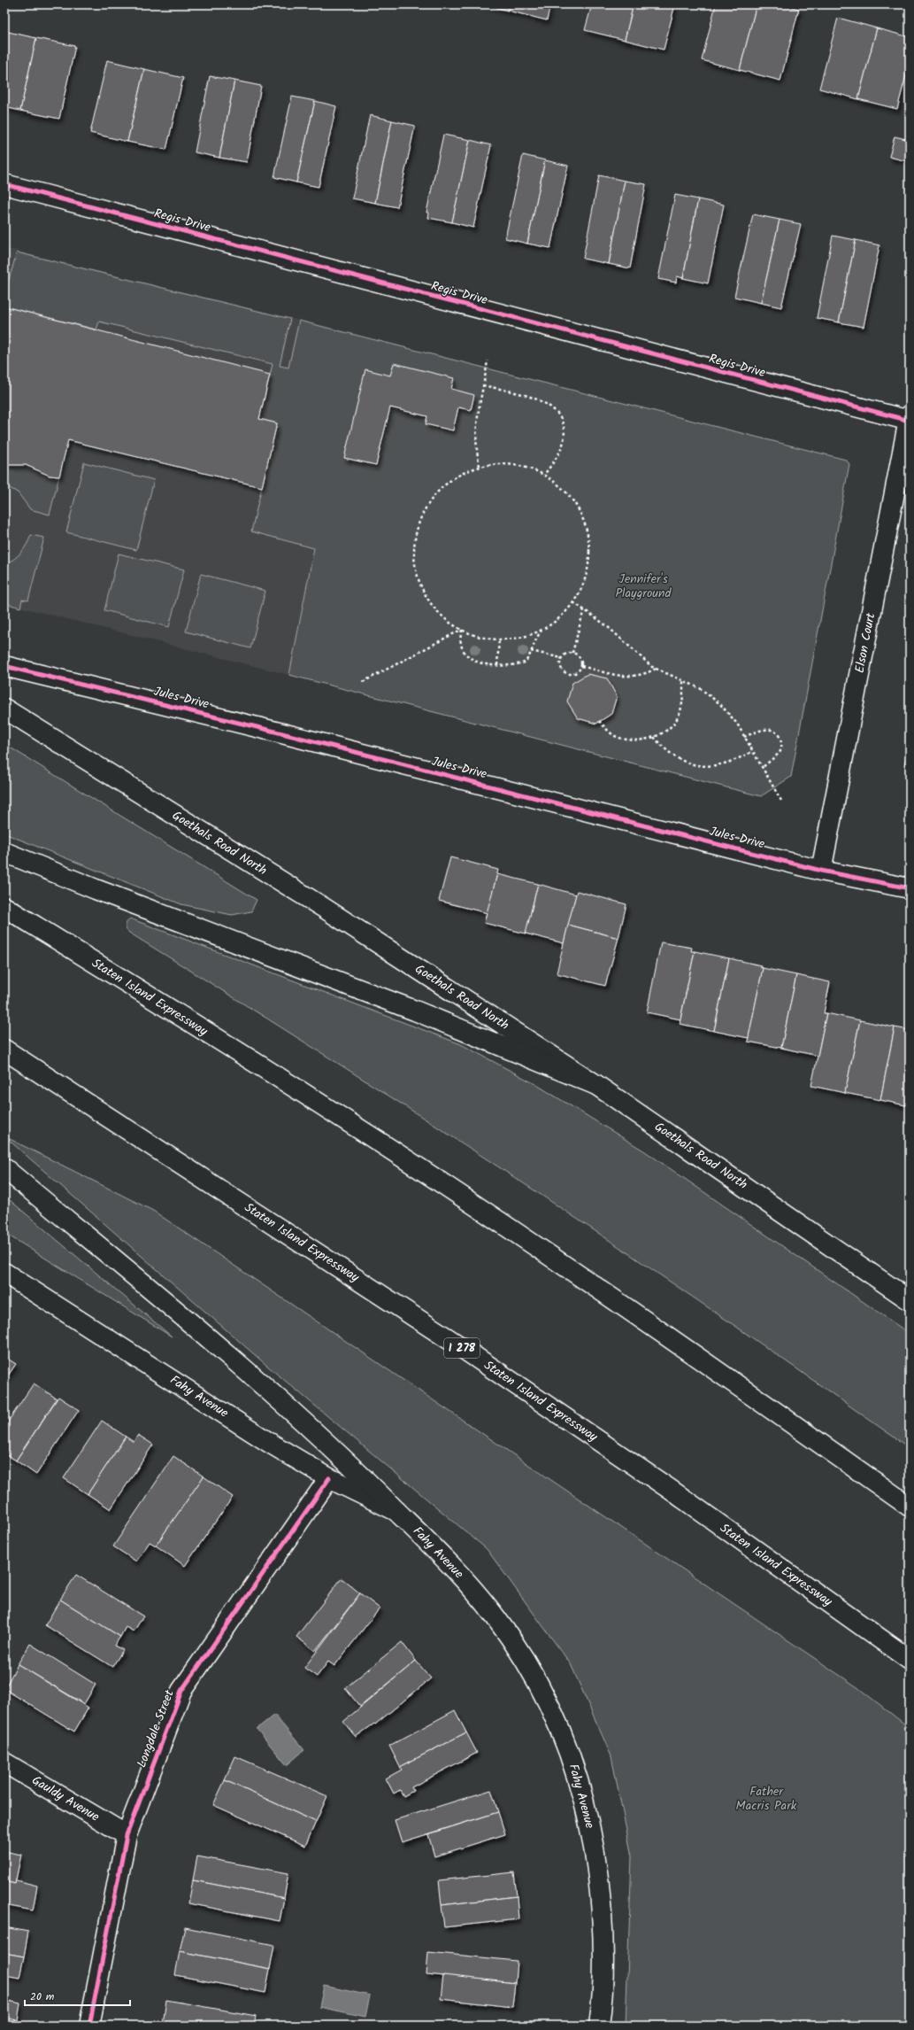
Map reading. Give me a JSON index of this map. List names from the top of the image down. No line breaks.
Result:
{"streets":{"main road":["Regis Drive","Elson Court","Jules Drive","Goethals Road North","Staten Island Expressway","I 278","Fahy Avenue","Longdale Street","Gauldy Avenue"]},"crossings":[["Regis Drive","Elson Court"],["Elson Court","Jules Drive"],["Fahy Avenue","Longdale Street"],["Longdale Street","Gauldy Avenue"]],"parks":["Jennifer's Playground","Father Macris Park"],"scale_bar":"20 m"}
